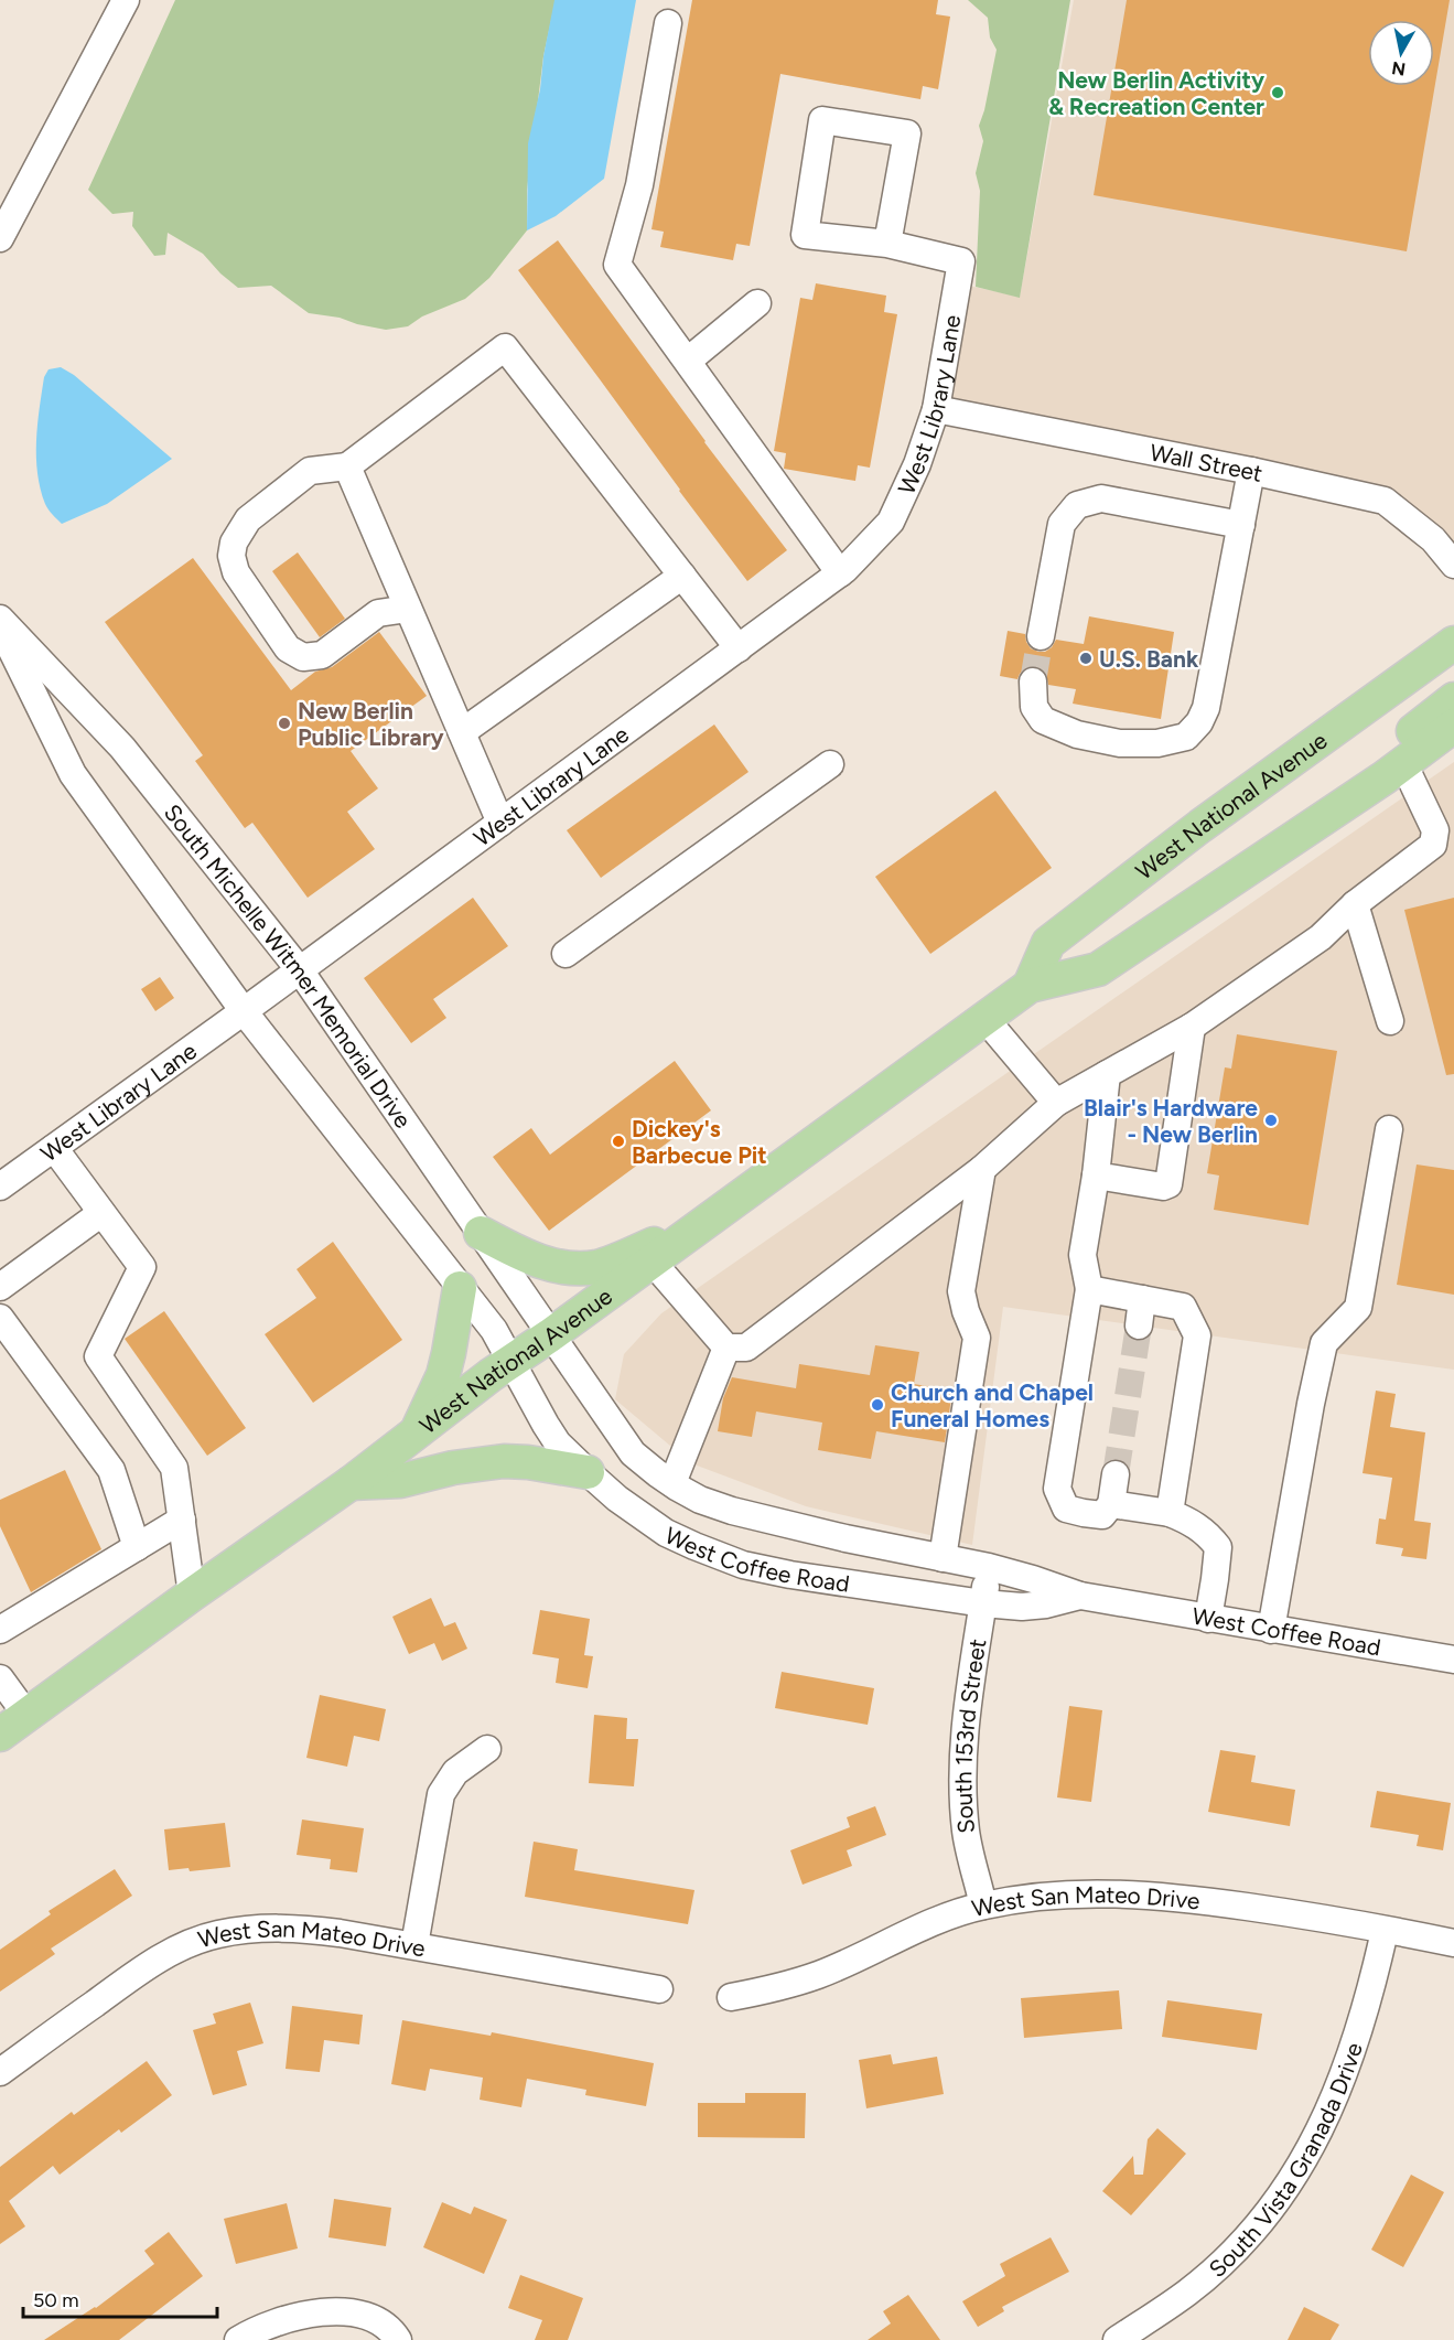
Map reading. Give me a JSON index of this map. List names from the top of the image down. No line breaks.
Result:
{"streets":{"main road":["West National Avenue"],"street":["West Library Lane","Wall Street","South Michelle Witmer Memorial Drive","West Coffee Road","South 153rd Street","West San Mateo Drive","South Vista Granada Drive"]},"crossings":[["West Library Lane","Wall Street"],["West Library Lane","South Michelle Witmer Memorial Drive"],["West National Avenue","South Michelle Witmer Memorial Drive"],["West National Avenue","West Coffee Road"],["South Michelle Witmer Memorial Drive","West Coffee Road"],["West Coffee Road","South 153rd Street"],["South 153rd Street","West San Mateo Drive"],["West San Mateo Drive","South Vista Granada Drive"]],"places":["New Berlin Activity & Recreation Center","U.S. Bank","New Berlin Public Library","Blair's Hardware - New Berlin","Dickey's Barbecue Pit","Church and Chapel Funeral Homes"],"scale_bar":"50 m","north":"bottom"}
